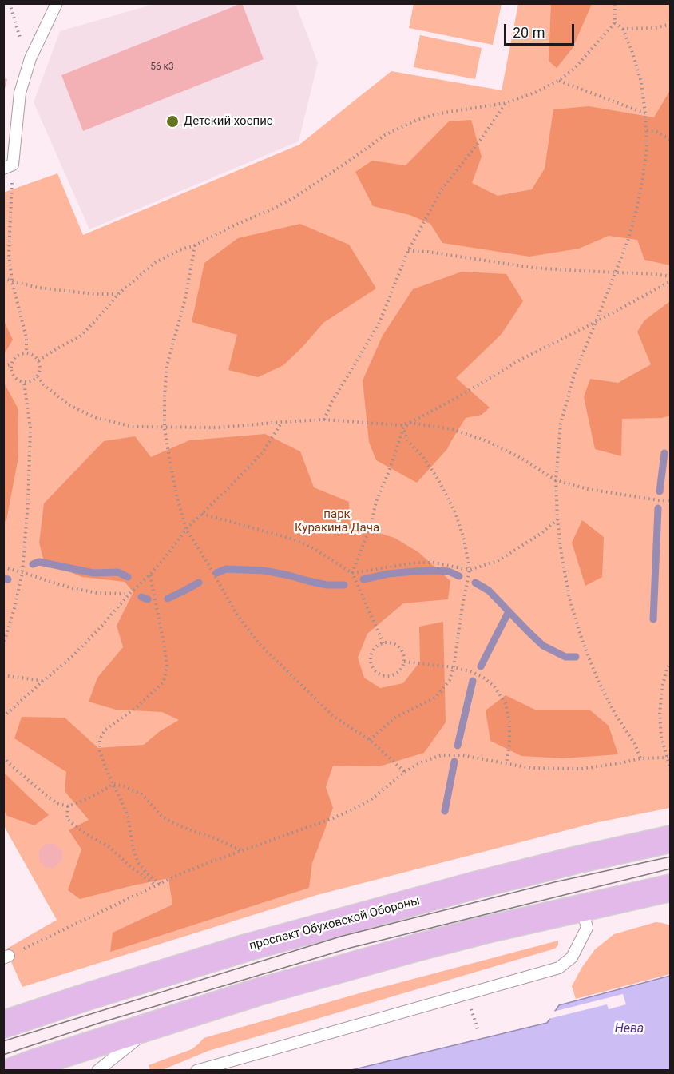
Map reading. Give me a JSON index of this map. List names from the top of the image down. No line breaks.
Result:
{"streets":{"main road":["проспект Обуховской Обороны"]},"water":["Нева"],"parks":["парк Куракина Дача"],"places":["Детский хоспис"],"house_numbers":["56 к3"],"scale_bar":"20 m"}
